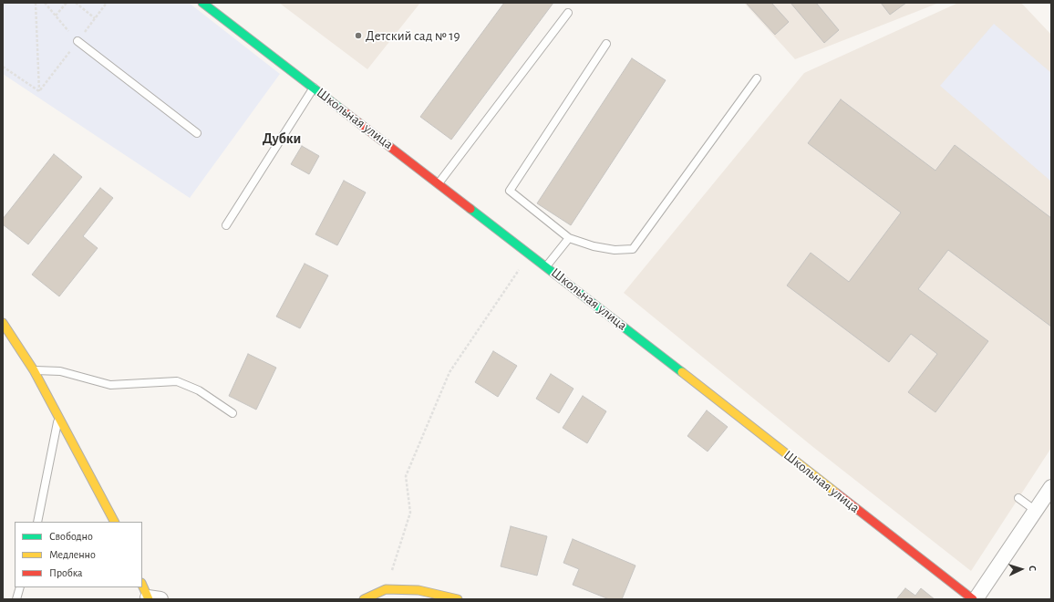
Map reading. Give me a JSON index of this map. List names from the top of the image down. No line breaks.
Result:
{"streets":{"street":["Школьная улица"]},"districts":["Дубки"],"places":["Детский сад № 19"],"legend":["Свободно","Медленно","Пробка"],"north":"right"}
